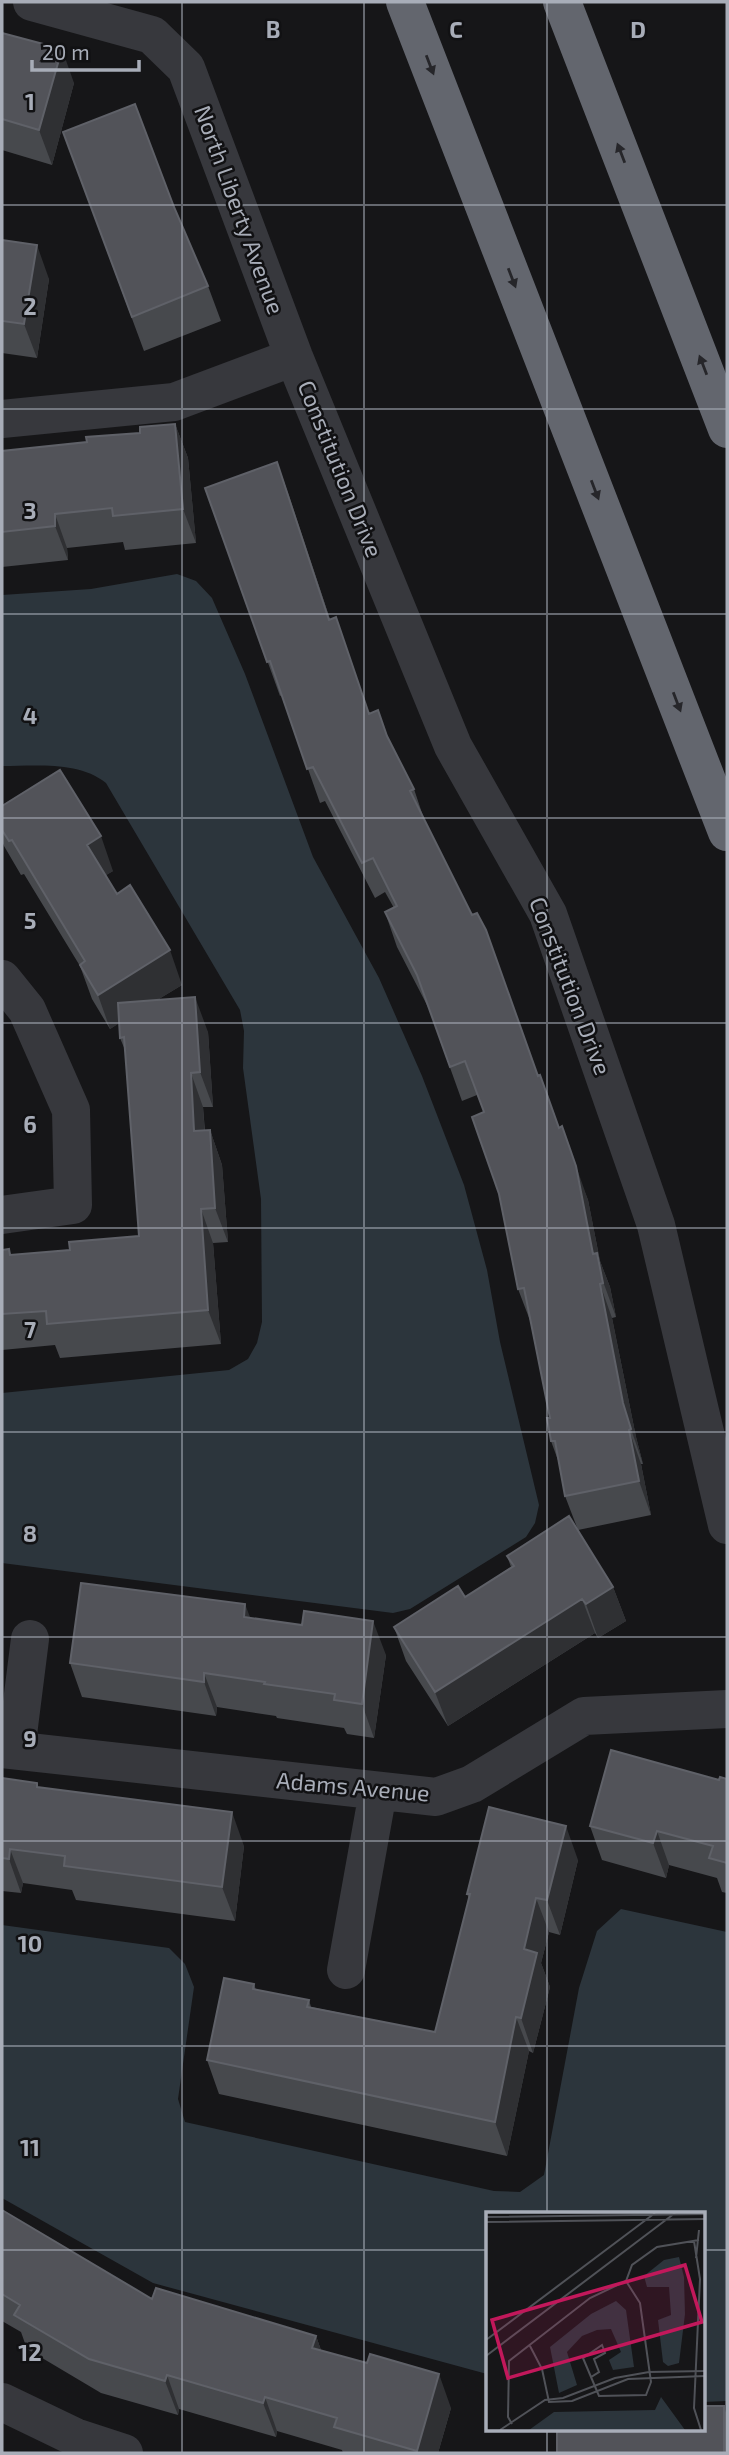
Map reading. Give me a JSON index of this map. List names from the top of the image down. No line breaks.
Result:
{"streets":{"street":["North Liberty Avenue","Constitution Drive","Adams Avenue"]},"crossings":[["North Liberty Avenue","Constitution Drive"]],"scale_bar":"20 m","grid":{"columns":["B","C","D"],"rows":["1","2","3","4","5","6","7","8","9","10","11","12"]}}
